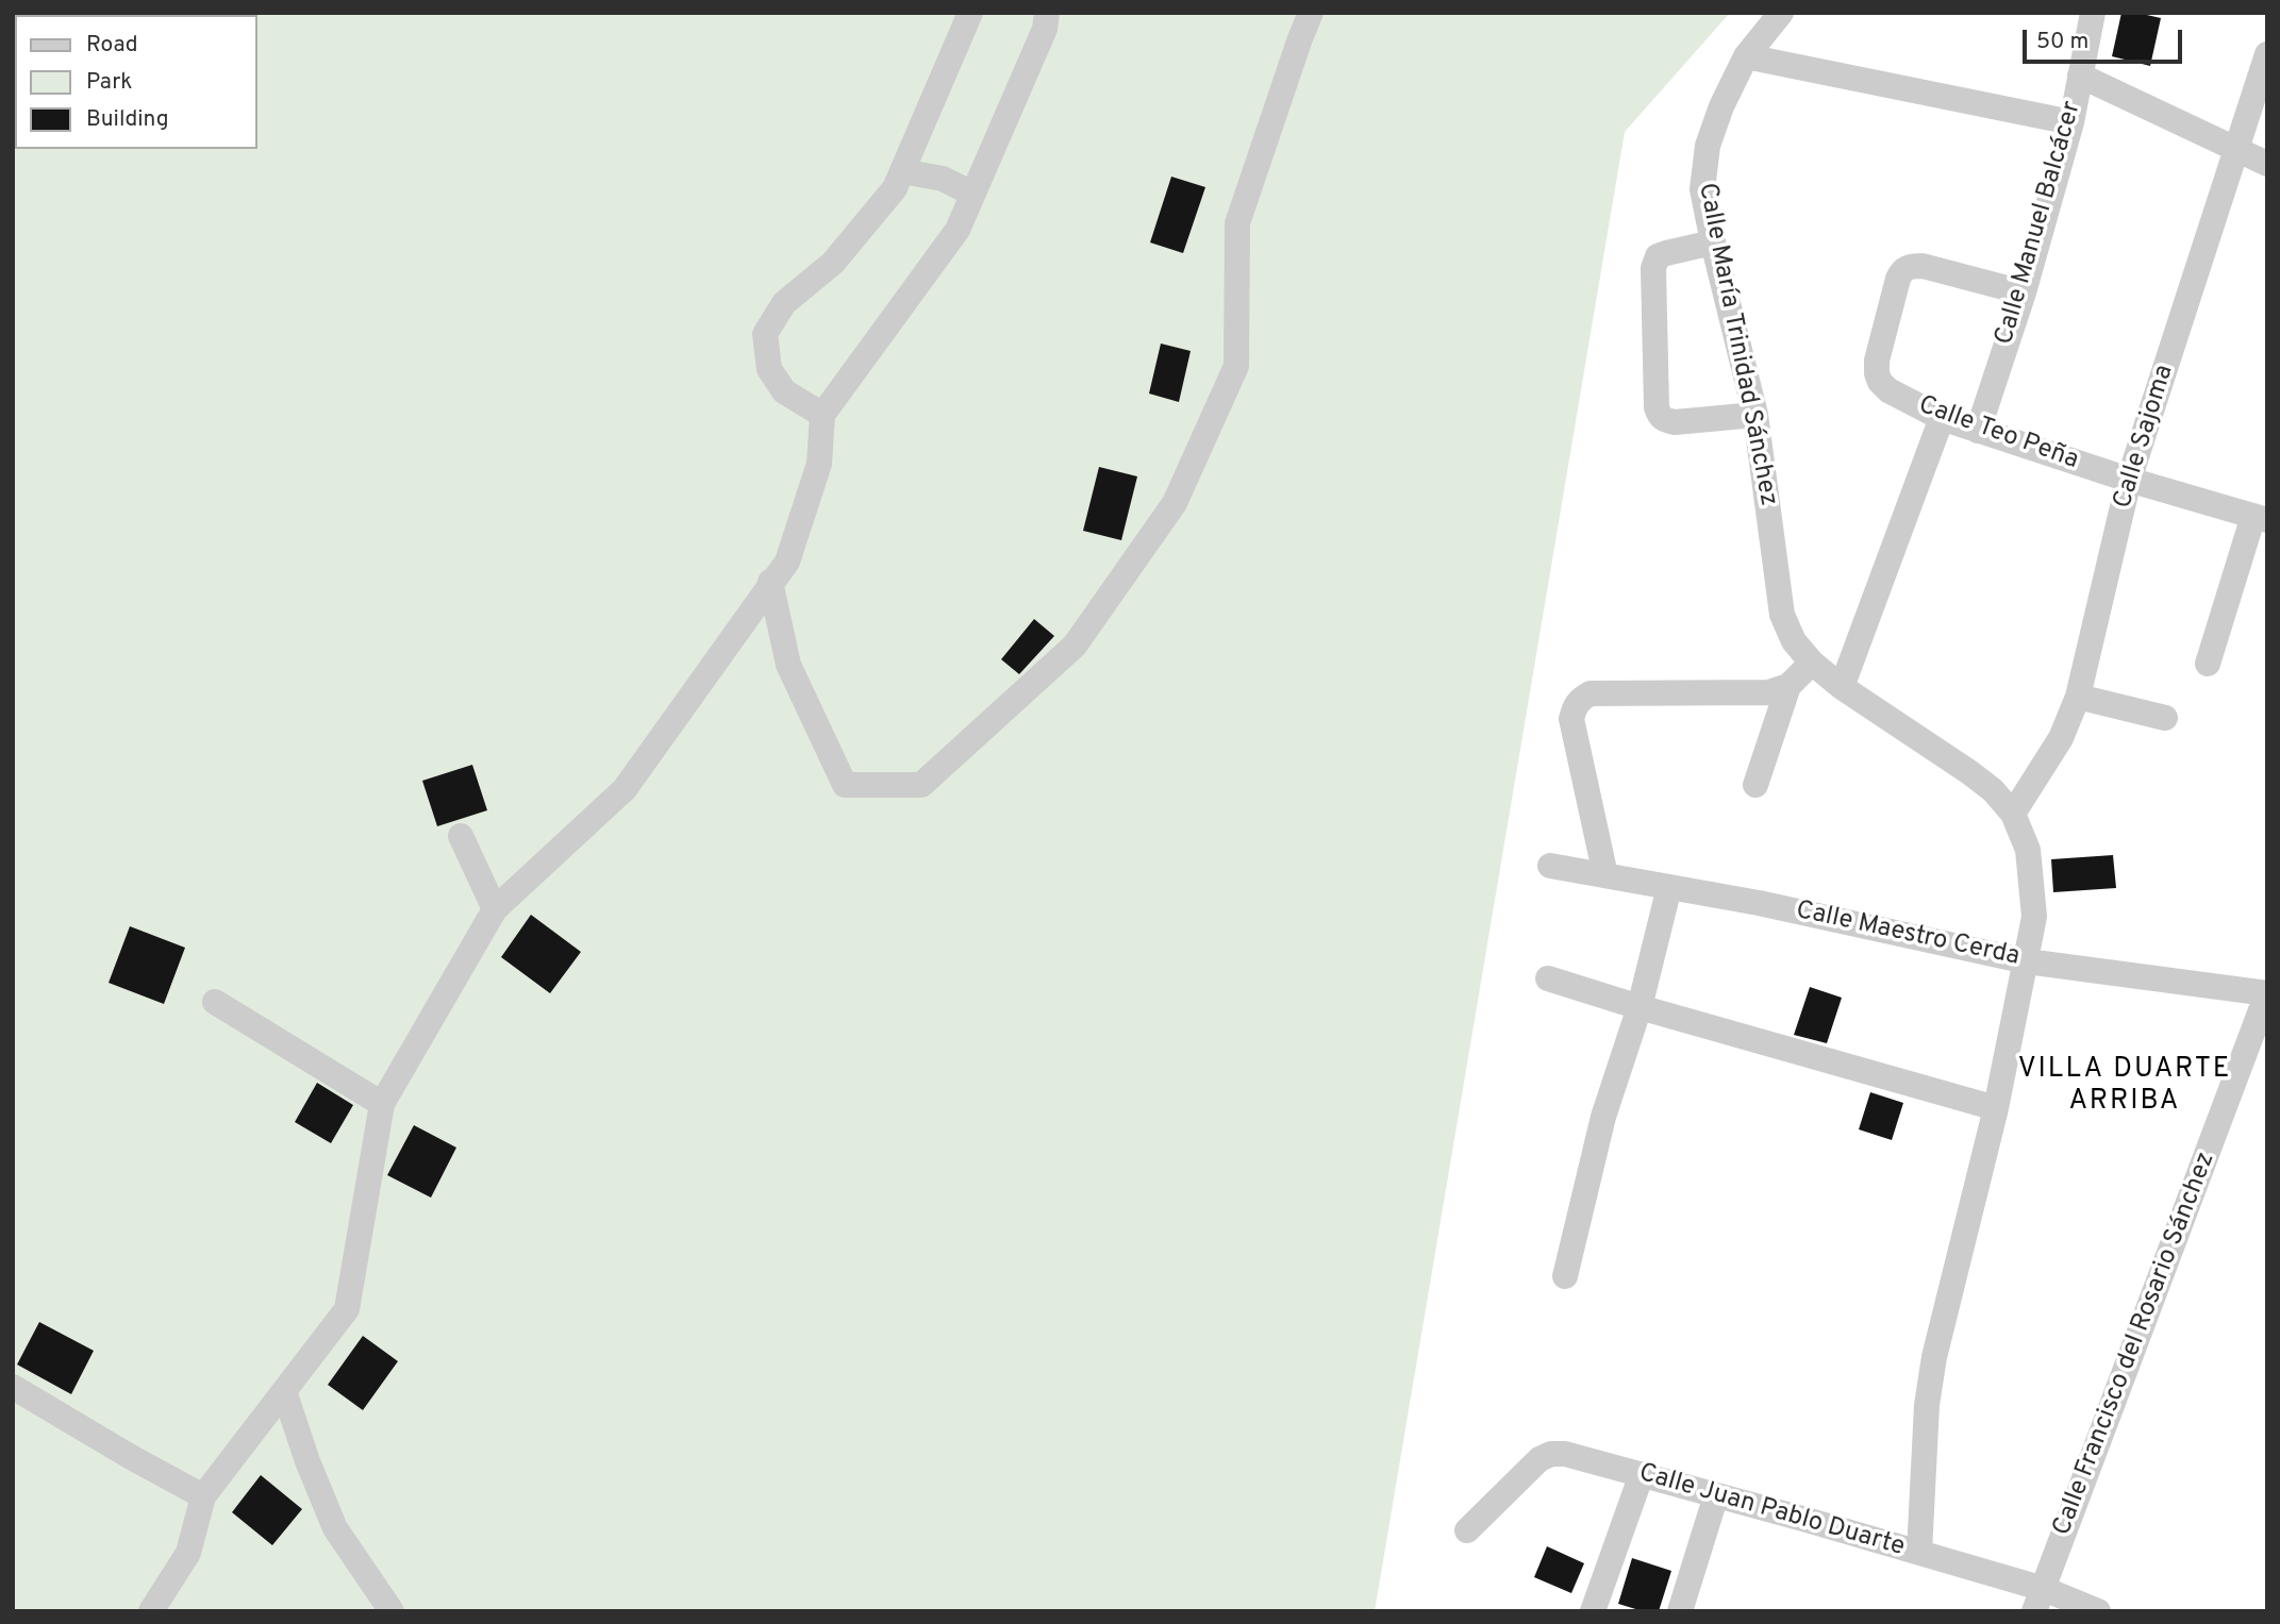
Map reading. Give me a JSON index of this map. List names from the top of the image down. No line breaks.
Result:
{"streets":{"street":["Calle Manuel Balcácer","Calle María Trinidad Sánchez","Calle Teo Peña","Calle Sajoma","Calle Maestro Cerda","Calle Francisco del Rosario Sánchez","Calle Juan Pablo Duarte"]},"crossings":[["Calle Manuel Balcácer","Calle Teo Peña"],["Calle María Trinidad Sánchez","Calle Sajoma"],["Calle María Trinidad Sánchez","Calle Maestro Cerda"],["Calle María Trinidad Sánchez","Calle Juan Pablo Duarte"],["Calle Teo Peña","Calle Sajoma"],["Calle Maestro Cerda","Calle Francisco del Rosario Sánchez"],["Calle Francisco del Rosario Sánchez","Calle Juan Pablo Duarte"]],"districts":["VILLA DUARTE ARRIBA"],"legend":["Road","Park","Building"],"scale_bar":"50 m"}
